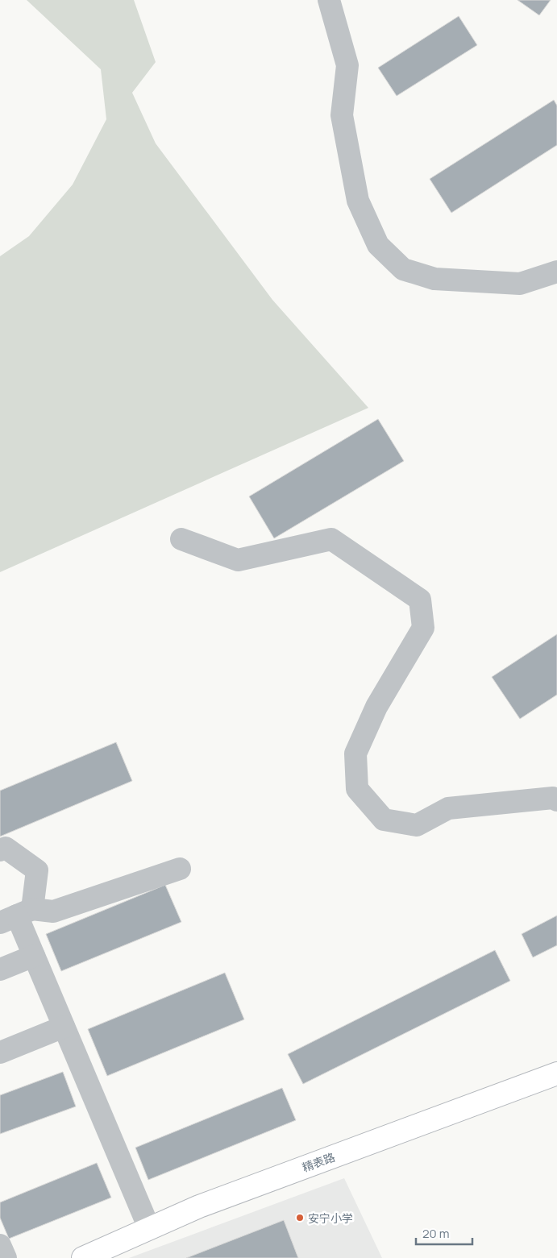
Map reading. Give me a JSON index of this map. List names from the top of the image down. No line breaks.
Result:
{"streets":{"street":["精表路"]},"places":["安宁小学"],"scale_bar":"20 m"}
